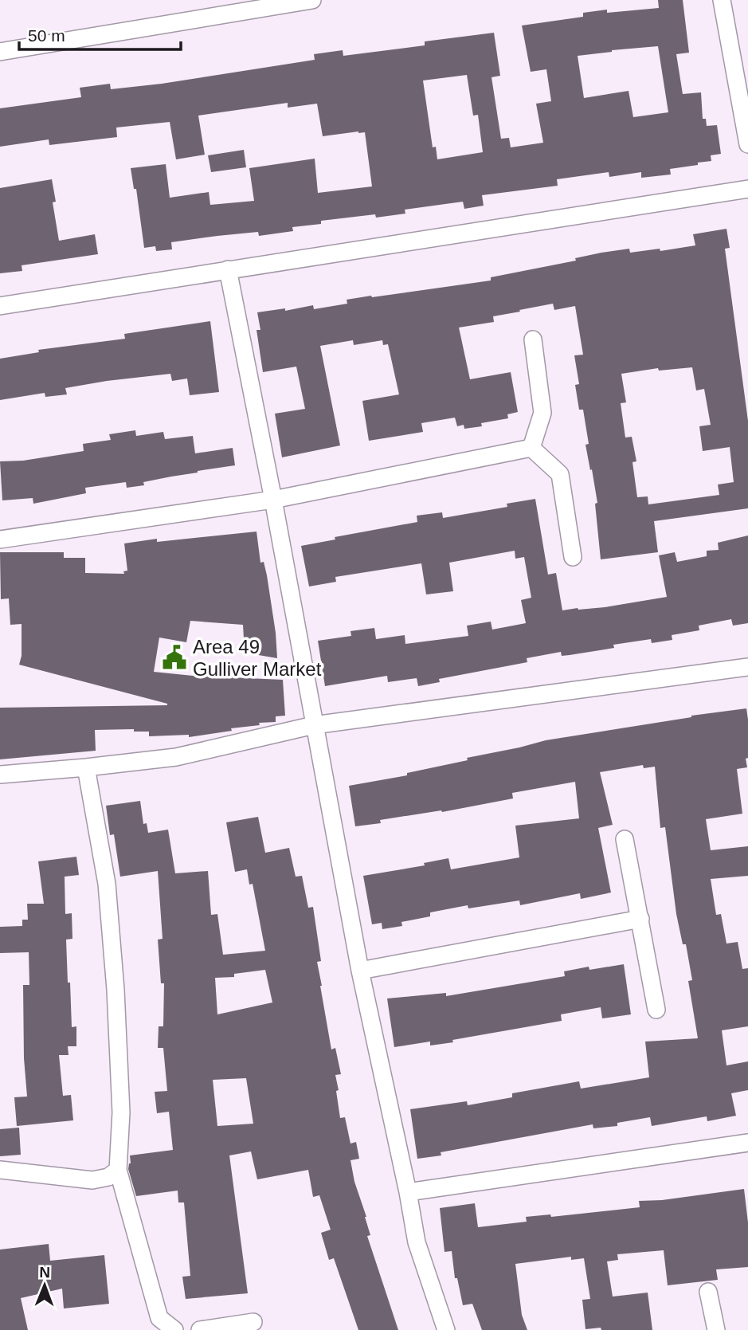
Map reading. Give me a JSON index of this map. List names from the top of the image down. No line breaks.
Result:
{"places":{"public building":["Area 49 Gulliver Market"]},"scale_bar":"50 m","north":"top"}
